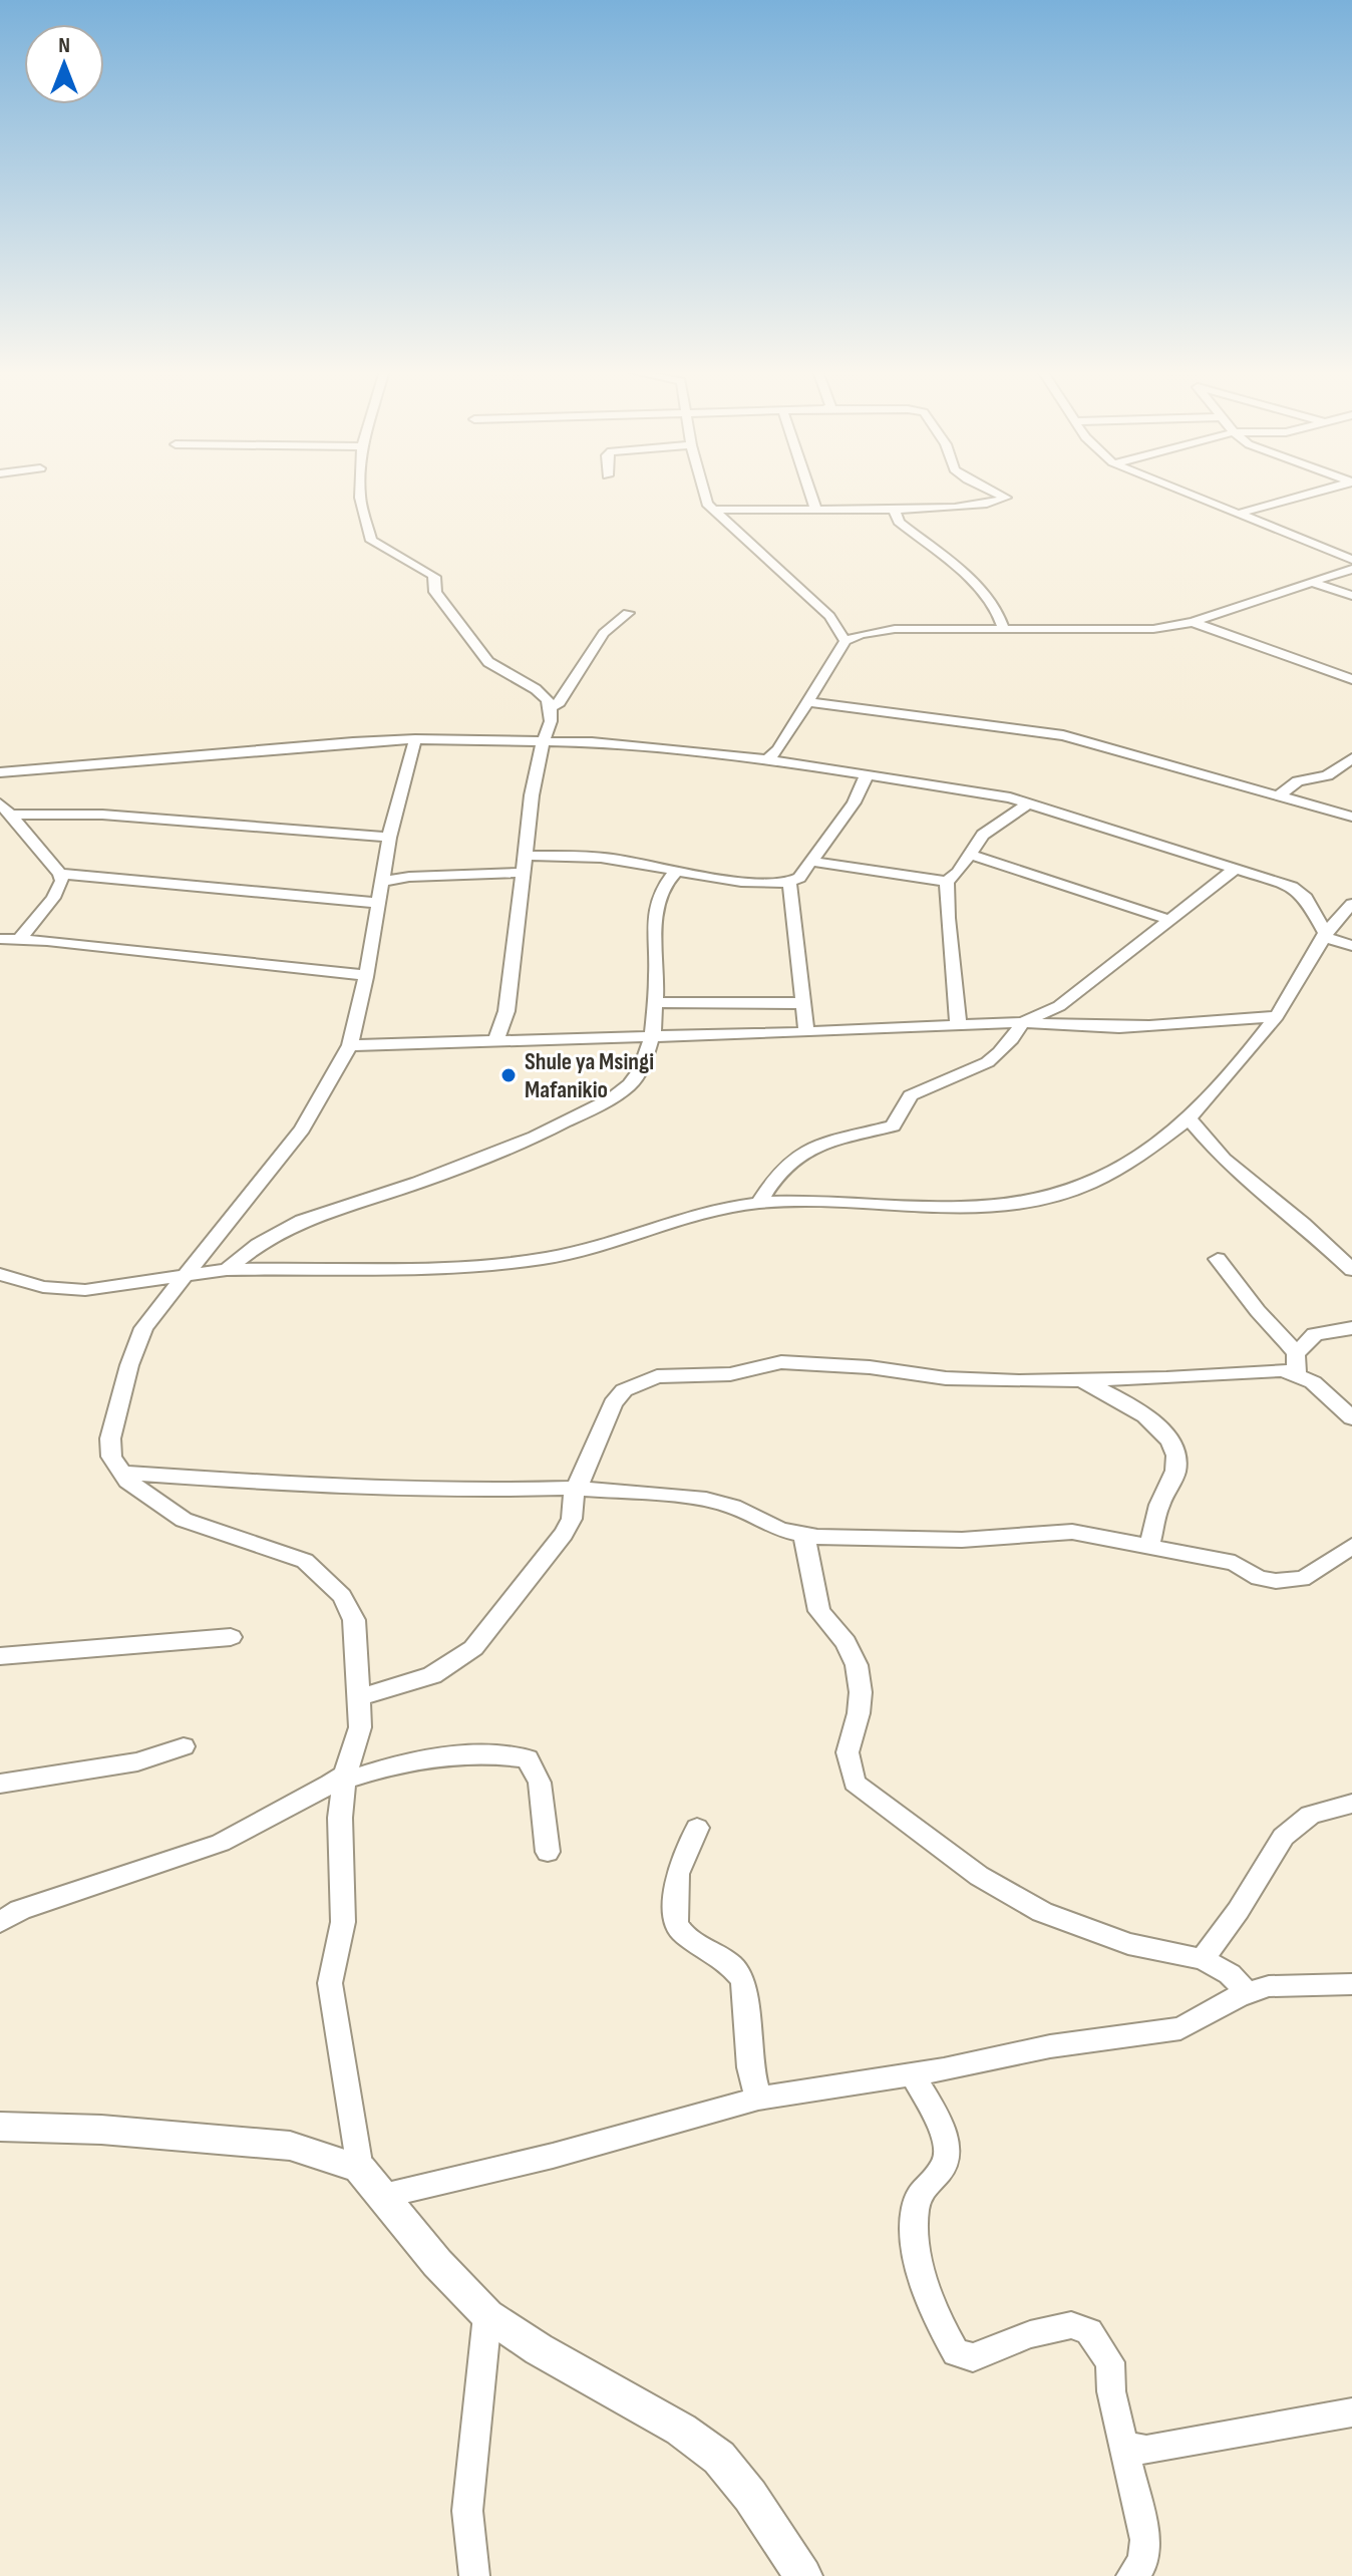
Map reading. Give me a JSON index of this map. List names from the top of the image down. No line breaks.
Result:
{"places":["Shule ya Msingi Mafanikio"],"north":"top"}
